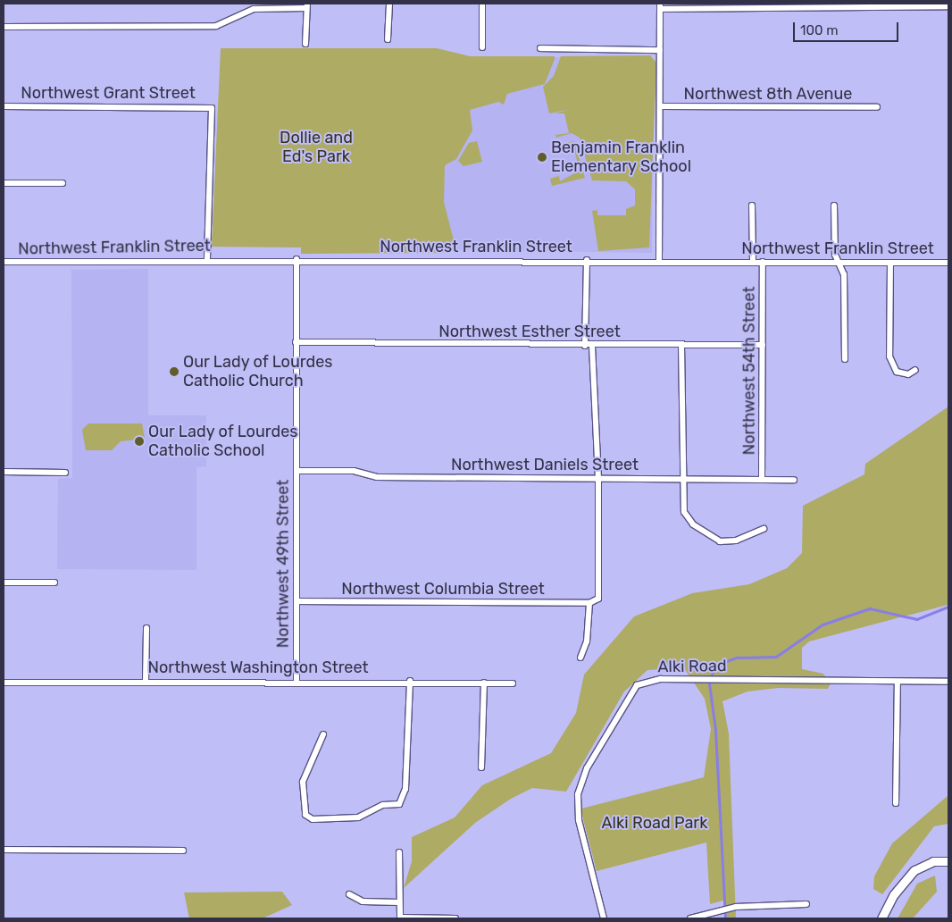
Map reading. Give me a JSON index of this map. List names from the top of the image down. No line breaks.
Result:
{"streets":{"street":["Northwest Grant Street","Northwest 8th Avenue","Northwest Franklin Street","Northwest Esther Street","Northwest 54th Street","Northwest Daniels Street","Northwest 49th Street","Northwest Columbia Street","Alki Road","Northwest Washington Street"]},"crossings":[["Northwest Grant Street","Northwest Franklin Street"],["Northwest Franklin Street","Northwest 54th Street"],["Northwest Franklin Street","Northwest 49th Street"],["Northwest Esther Street","Northwest 54th Street"],["Northwest Esther Street","Northwest 49th Street"],["Northwest 54th Street","Northwest Daniels Street"],["Northwest Daniels Street","Northwest 49th Street"],["Northwest 49th Street","Northwest Columbia Street"],["Northwest 49th Street","Northwest Washington Street"]],"parks":["Dollie and Ed's Park","Alki Road Park"],"places":["Benjamin Franklin Elementary School","Our Lady of Lourdes Catholic Church","Our Lady of Lourdes Catholic School"],"scale_bar":"100 m"}
